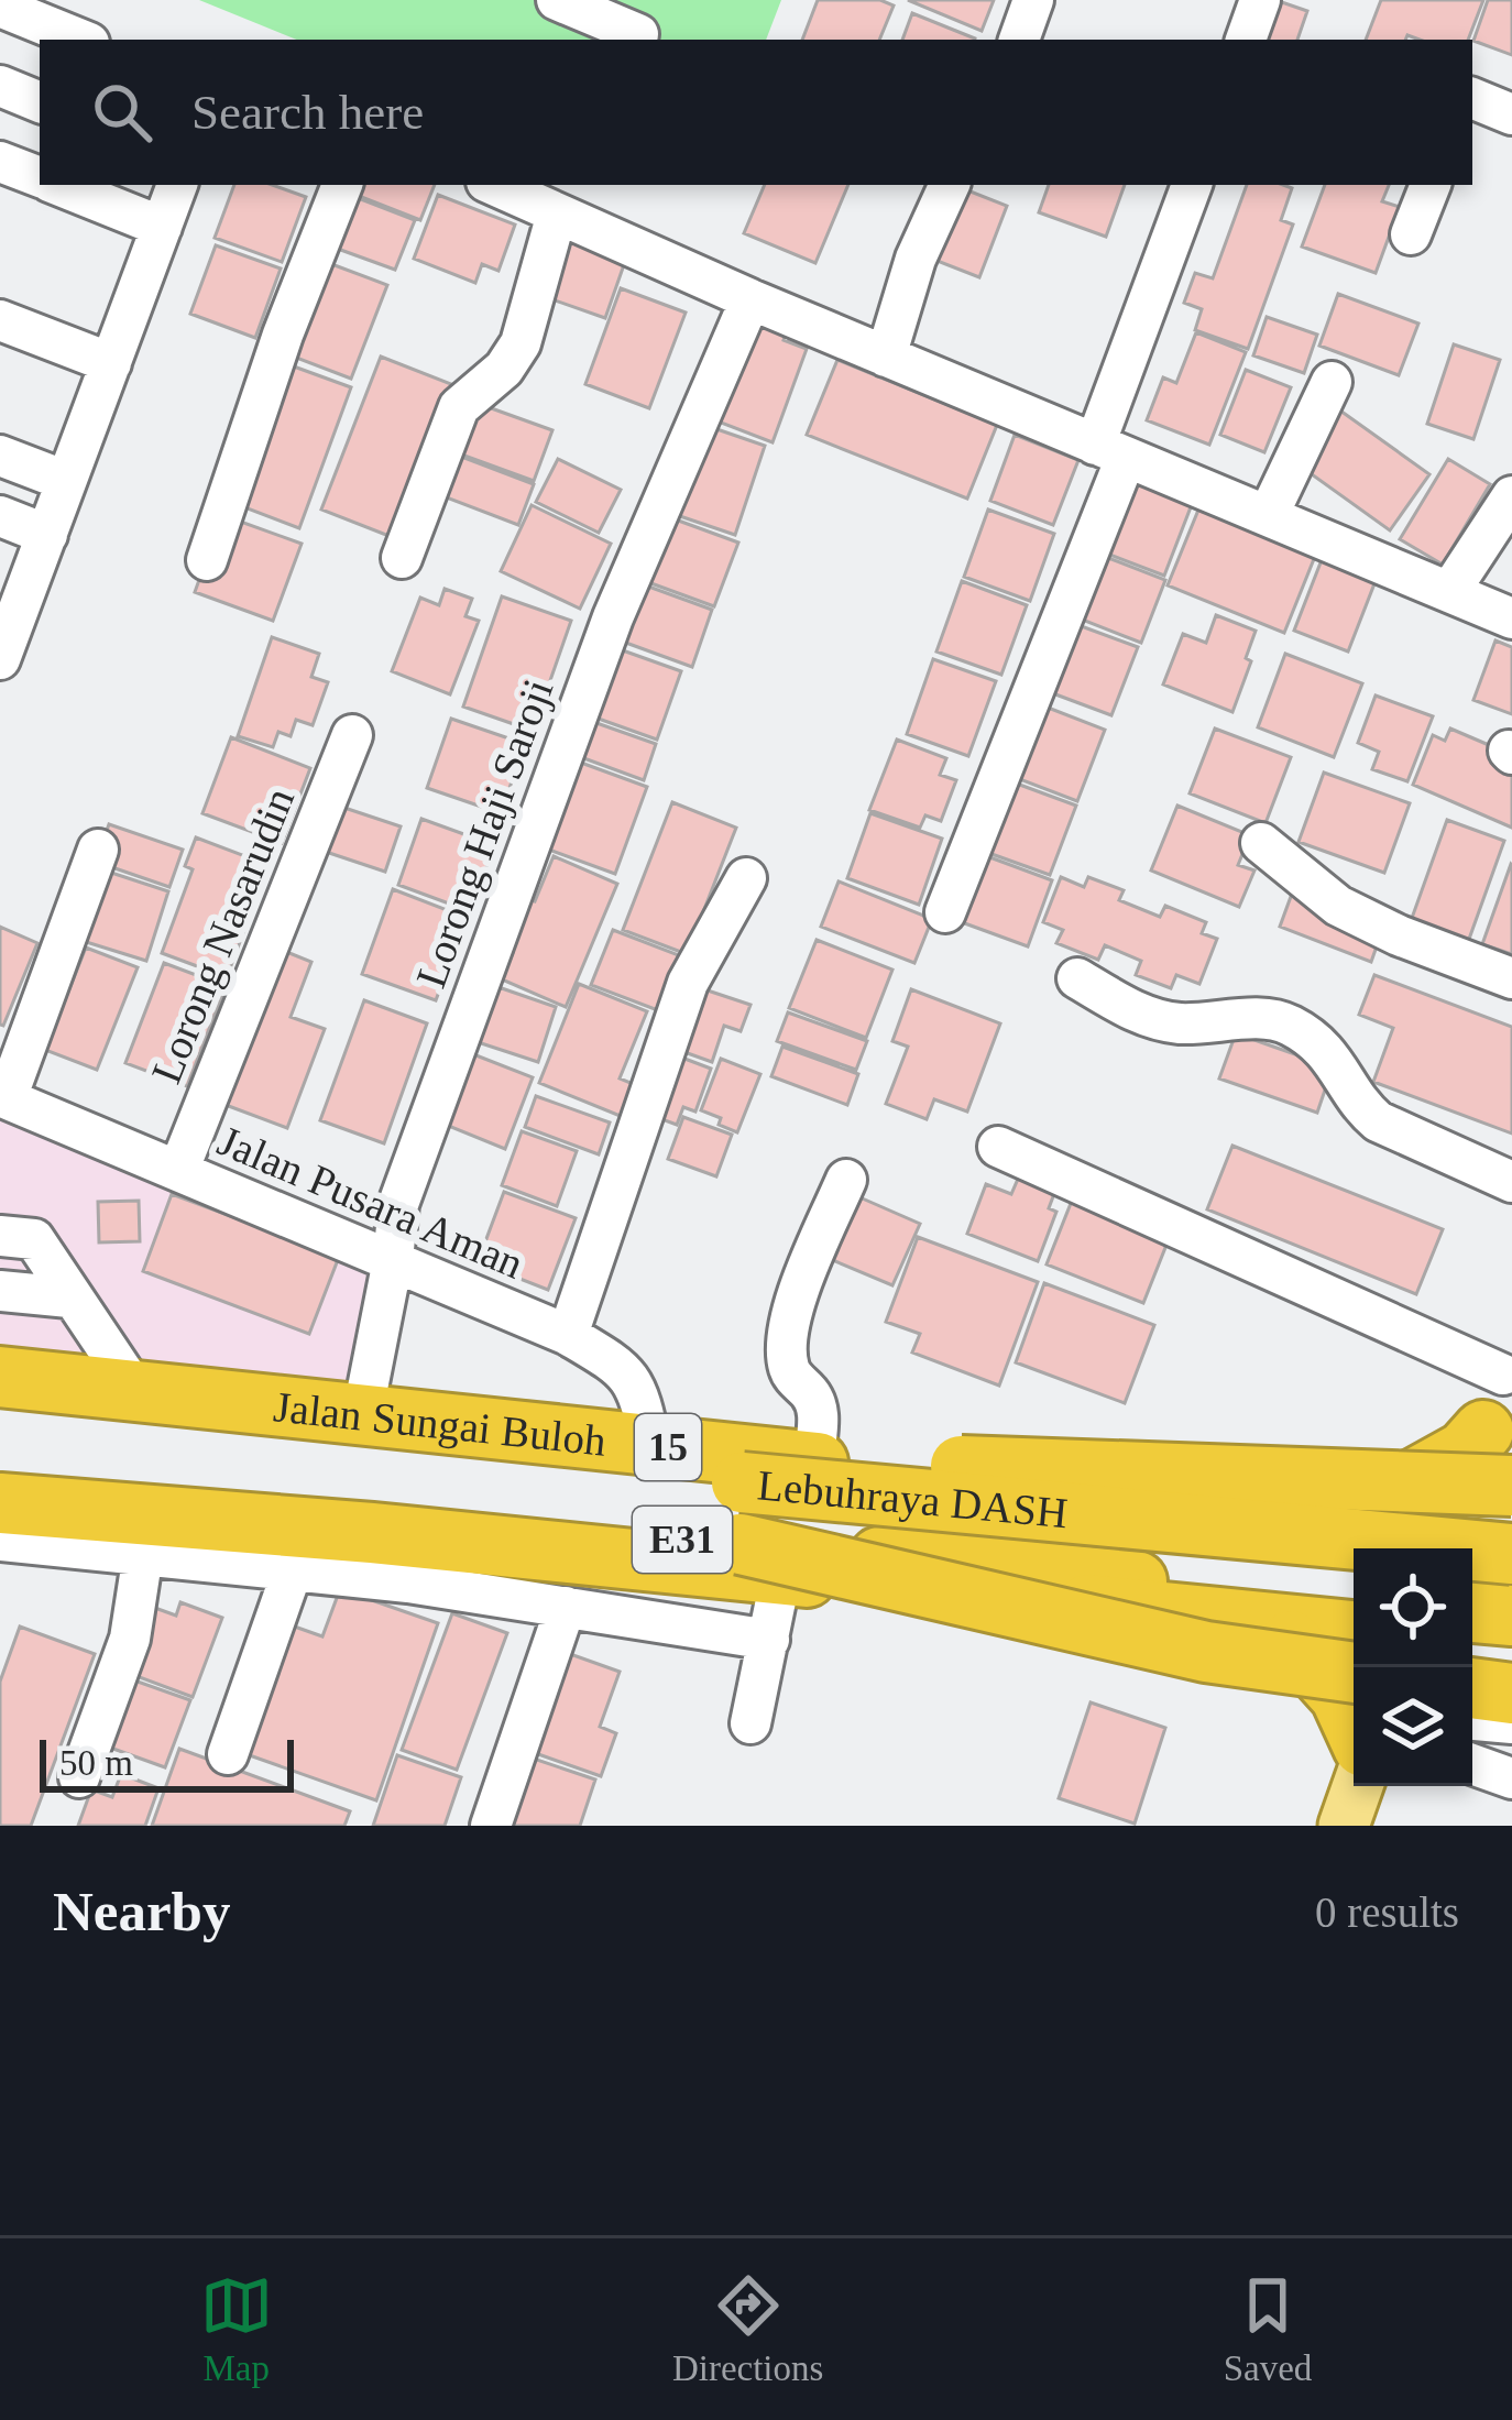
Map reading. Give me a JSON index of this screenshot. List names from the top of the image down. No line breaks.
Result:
{"streets":{"highway":["Jalan Sungai Buloh","15","Lebuhraya DASH","E31"],"street":["Lorong Haji Saroji","Lorong Nasarudin","Jalan Pusara Aman"]},"crossings":[["Lorong Haji Saroji","Jalan Pusara Aman"],["Lorong Haji Saroji","Jalan Sungai Buloh"],["Lorong Nasarudin","Jalan Pusara Aman"],["Jalan Pusara Aman","Jalan Sungai Buloh"]],"scale_bar":"50 m","page":{"search":"Search here","scale":"50 m","heading":["Nearby","0 results"],"nav":["Map","Directions","Saved"]}}
